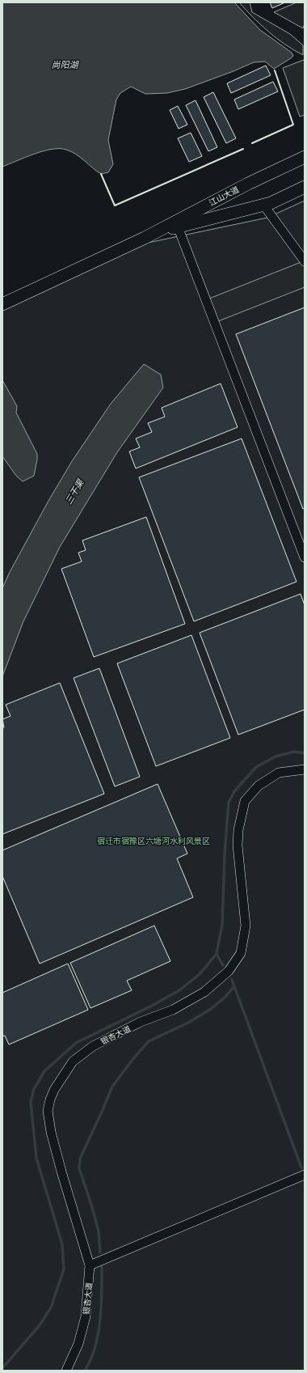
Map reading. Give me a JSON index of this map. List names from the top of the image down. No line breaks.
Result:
{"streets":{"main road":["江山大道"],"street":["银杏大道"]},"water":["尚阳湖","三干渠"],"parks":["宿迁市宿豫区六塘河水利风景区"]}
